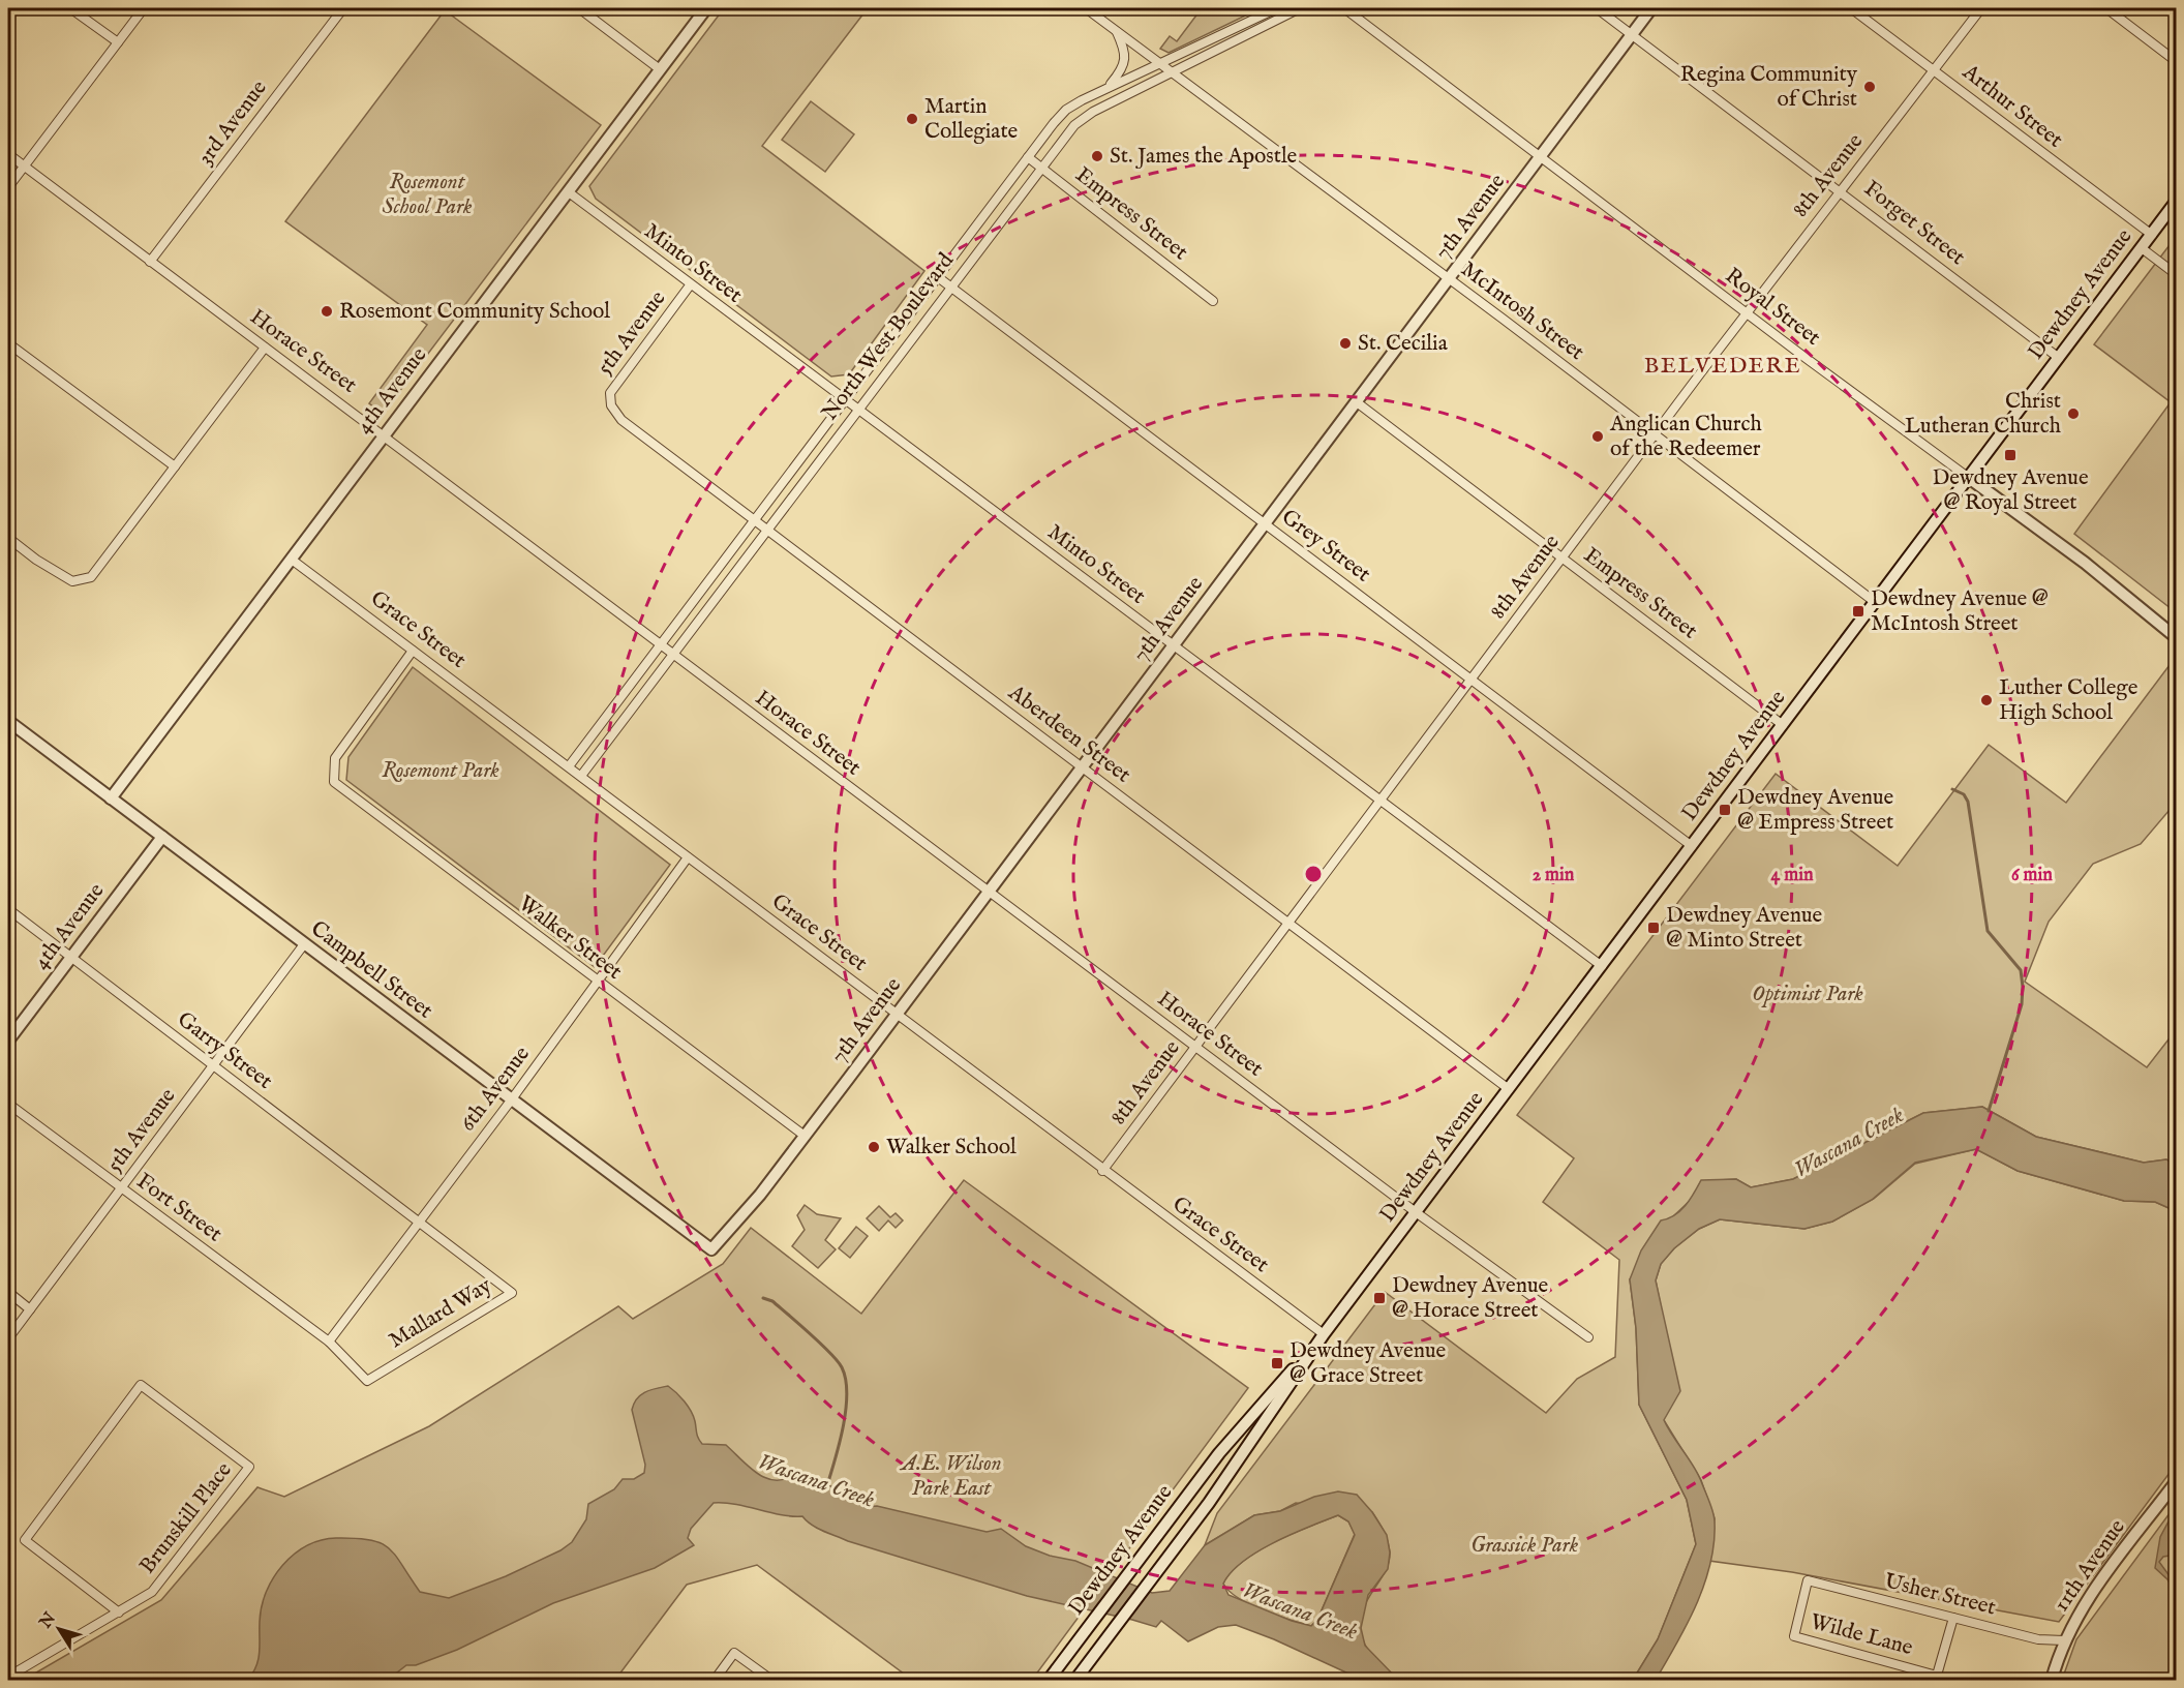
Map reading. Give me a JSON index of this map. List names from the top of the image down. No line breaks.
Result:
{"streets":{"street":["Arthur Street","3rd Avenue","8th Avenue","Empress Street","7th Avenue","Forget Street","Minto Street","Dewdney Avenue","Royal Street","McIntosh Street","5th Avenue","North West Boulevard","Horace Street","4th Avenue","Grey Street","Grace Street","Aberdeen Street","Walker Street","Campbell Street","Garry Street","6th Avenue","Fort Street","Mallard Way","Brunskill Place","11th Avenue","Usher Street","Wilde Lane"]},"crossings":[["Arthur Street","8th Avenue"],["Arthur Street","Dewdney Avenue"],["3rd Avenue","Horace Street"],["8th Avenue","Empress Street"],["8th Avenue","Forget Street"],["8th Avenue","Minto Street"],["8th Avenue","Royal Street"],["8th Avenue","McIntosh Street"],["8th Avenue","Horace Street"],["8th Avenue","Grey Street"],["8th Avenue","Grace Street"],["8th Avenue","Aberdeen Street"],["Empress Street","7th Avenue"],["Empress Street","Dewdney Avenue"],["Empress Street","North West Boulevard"],["7th Avenue","Forget Street"],["7th Avenue","Minto Street"],["7th Avenue","Royal Street"],["7th Avenue","McIntosh Street"],["7th Avenue","Horace Street"],["7th Avenue","Grey Street"],["7th Avenue","Grace Street"],["7th Avenue","Aberdeen Street"],["7th Avenue","Walker Street"],["7th Avenue","Campbell Street"],["Forget Street","Dewdney Avenue"],["Minto Street","Dewdney Avenue"],["Minto Street","5th Avenue"],["Minto Street","North West Boulevard"],["Minto Street","4th Avenue"],["Dewdney Avenue","Royal Street"],["Dewdney Avenue","McIntosh Street"],["Dewdney Avenue","Horace Street"],["Dewdney Avenue","Grey Street"],["Dewdney Avenue","Grace Street"],["Dewdney Avenue","Aberdeen Street"],["McIntosh Street","North West Boulevard"],["5th Avenue","Aberdeen Street"],["5th Avenue","Campbell Street"],["5th Avenue","Garry Street"],["5th Avenue","Fort Street"],["North West Boulevard","Horace Street"],["North West Boulevard","Grey Street"],["North West Boulevard","Grace Street"],["North West Boulevard","Aberdeen Street"],["Horace Street","4th Avenue"],["4th Avenue","Grace Street"],["4th Avenue","Campbell Street"],["4th Avenue","Garry Street"],["Grace Street","Walker Street"],["Grace Street","6th Avenue"],["Walker Street","6th Avenue"],["Campbell Street","6th Avenue"],["Garry Street","6th Avenue"],["Garry Street","Mallard Way"],["6th Avenue","Fort Street"],["6th Avenue","Mallard Way"],["Fort Street","Mallard Way"],["11th Avenue","Usher Street"],["Usher Street","Wilde Lane"]],"districts":["BELVEDERE"],"water":["Wascana Creek"],"parks":["Rosemont School Park","Rosemont Park","Optimist Park","A.E. Wilson Park East","Grassick Park"],"places":{"other":["Regina Community of Christ","Martin Collegiate","St. James the Apostle","Rosemont Community School","St. Cecilia","Christ Lutheran Church","Anglican Church of the Redeemer","Luther College High School","Walker School"],"transit":["Dewdney Avenue @ Royal Street","Dewdney Avenue @ McIntosh Street","Dewdney Avenue @ Empress Street","Dewdney Avenue @ Minto Street","Dewdney Avenue @ Horace Street","Dewdney Avenue @ Grace Street"]},"north":"top left","rings":["2 min","4 min","6 min"]}
